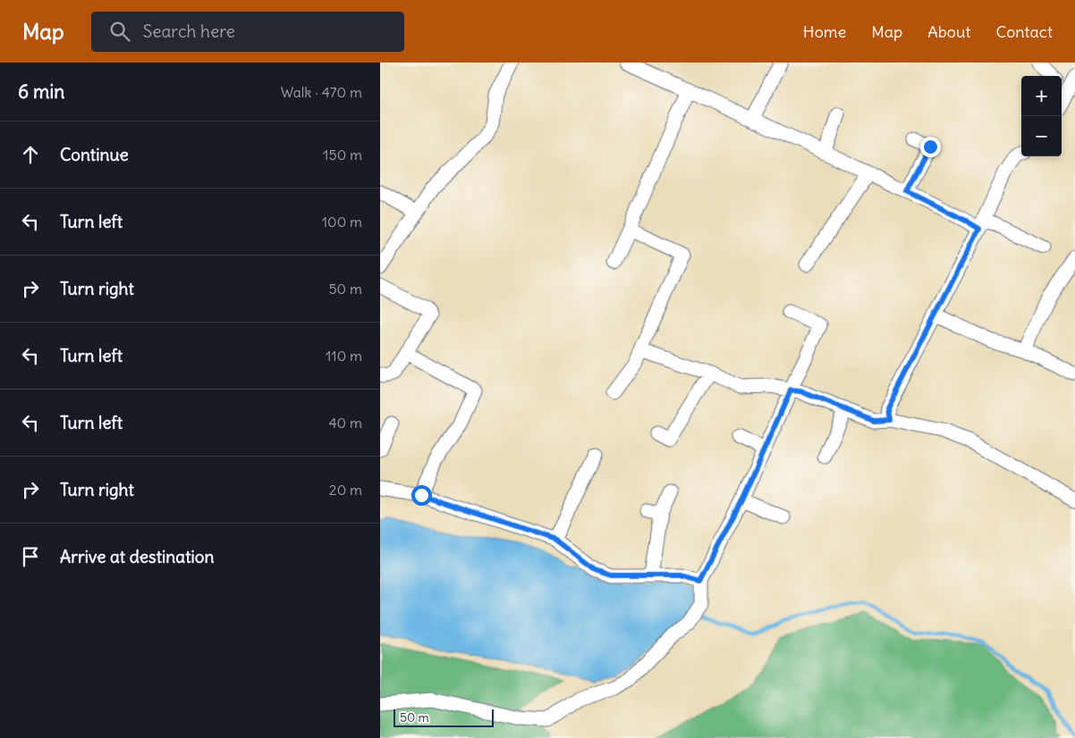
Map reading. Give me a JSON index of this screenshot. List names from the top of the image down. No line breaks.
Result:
{"scale_bar":"50 m","page":{"header":"Map","search":"Search here","nav":["Home","Map","About","Contact"],"heading":["6 min","Walk · 470 m"],"map_buttons":["+","−"],"list":[["Continue","150 m"],["Turn left","100 m"],["Turn right","50 m"],["Turn left","110 m"],["Turn left","40 m"],["Turn right","20 m"],"Arrive at destination"],"scale":"50 m"}}
